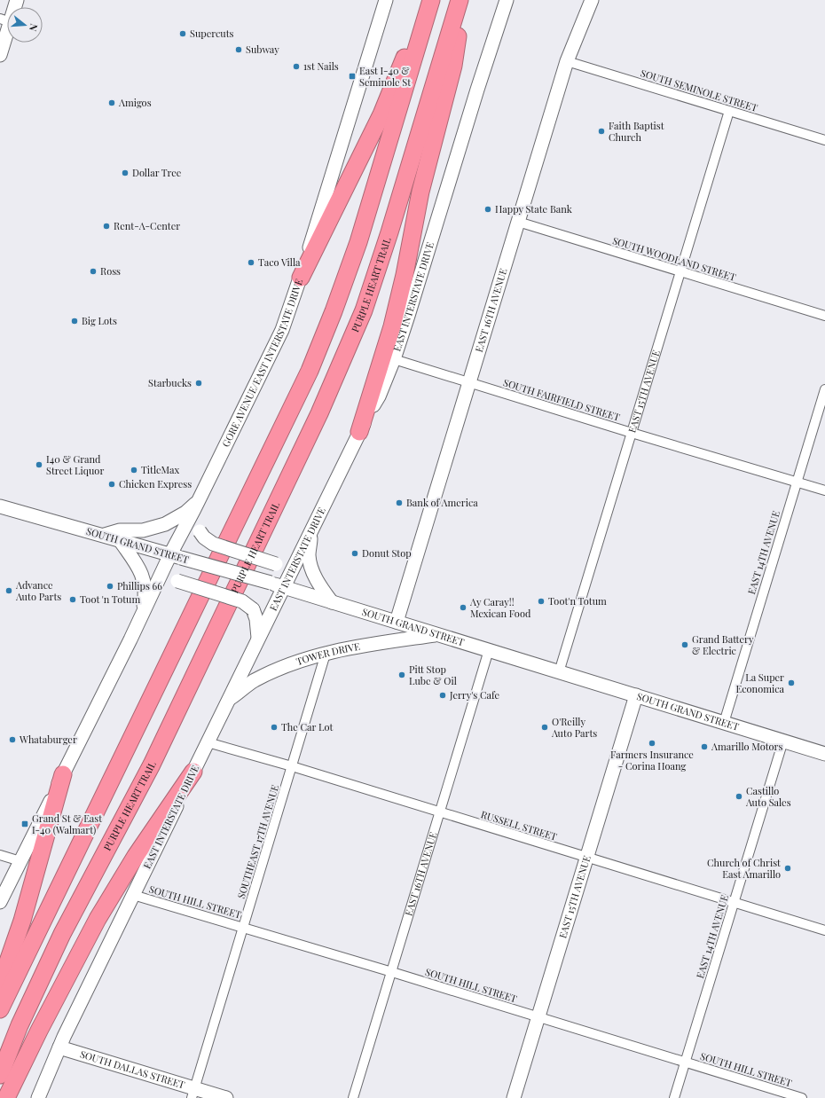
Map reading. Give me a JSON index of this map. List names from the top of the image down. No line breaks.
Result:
{"streets":{"highway":["PURPLE HEART TRAIL"],"main road":["EAST INTERSTATE DRIVE","EAST 16TH AVENUE","GORE AVENUE/EAST INTERSTATE DRIVE","EAST 15TH AVENUE","SOUTH GRAND STREET","TOWER DRIVE","SOUTH DALLAS STREET"],"street":["SOUTH SEMINOLE STREET","SOUTH WOODLAND STREET","SOUTH FAIRFIELD STREET","EAST 14TH AVENUE","RUSSELL STREET","SOUTHEAST 17TH AVENUE","SOUTH HILL STREET"]},"crossings":[["SOUTH SEMINOLE STREET","EAST 16TH AVENUE"],["SOUTH SEMINOLE STREET","EAST 15TH AVENUE"],["SOUTH WOODLAND STREET","EAST 16TH AVENUE"],["SOUTH WOODLAND STREET","EAST 15TH AVENUE"],["EAST INTERSTATE DRIVE","SOUTH FAIRFIELD STREET"],["EAST INTERSTATE DRIVE","SOUTH GRAND STREET"],["EAST INTERSTATE DRIVE","TOWER DRIVE"],["EAST INTERSTATE DRIVE","RUSSELL STREET"],["EAST INTERSTATE DRIVE","SOUTH HILL STREET"],["EAST INTERSTATE DRIVE","SOUTH DALLAS STREET"],["EAST 16TH AVENUE","SOUTH FAIRFIELD STREET"],["EAST 16TH AVENUE","SOUTH GRAND STREET"],["EAST 16TH AVENUE","RUSSELL STREET"],["EAST 16TH AVENUE","SOUTH HILL STREET"],["GORE AVENUE/EAST INTERSTATE DRIVE","SOUTH GRAND STREET"],["EAST 15TH AVENUE","SOUTH FAIRFIELD STREET"],["EAST 15TH AVENUE","SOUTH GRAND STREET"],["EAST 15TH AVENUE","RUSSELL STREET"],["EAST 15TH AVENUE","SOUTH HILL STREET"],["SOUTH FAIRFIELD STREET","EAST 14TH AVENUE"],["SOUTH GRAND STREET","EAST 14TH AVENUE"],["SOUTH GRAND STREET","TOWER DRIVE"],["EAST 14TH AVENUE","RUSSELL STREET"],["EAST 14TH AVENUE","SOUTH HILL STREET"],["TOWER DRIVE","SOUTHEAST 17TH AVENUE"],["RUSSELL STREET","SOUTHEAST 17TH AVENUE"],["SOUTHEAST 17TH AVENUE","SOUTH HILL STREET"],["SOUTHEAST 17TH AVENUE","SOUTH DALLAS STREET"]],"places":{"other":["Supercuts","Subway","1st Nails","Amigos","Faith Baptist Church","Dollar Tree","Happy State Bank","Rent-A-Center","Taco Villa","Ross","Big Lots","Starbucks","I40 & Grand Street Liquor","TitleMax","Chicken Express","Bank of America","Donut Stop","Phillips 66","Advance Auto Parts","Toot 'n Totum","Toot'n Totum","Ay Caray!! Mexican Food","Grand Battery & Electric","Pitt Stop Lube & Oil","La Super Economica","Jerry's Cafe","The Car Lot","O'Reilly Auto Parts","Whataburger","Farmers Insurance - Corina Hoang","Amarillo Motors","Castillo Auto Sales","Church of Christ East Amarillo"],"transit":["East I-40 & Seminole St","Grand St & East I-40 (Walmart)"]},"north":"right"}
